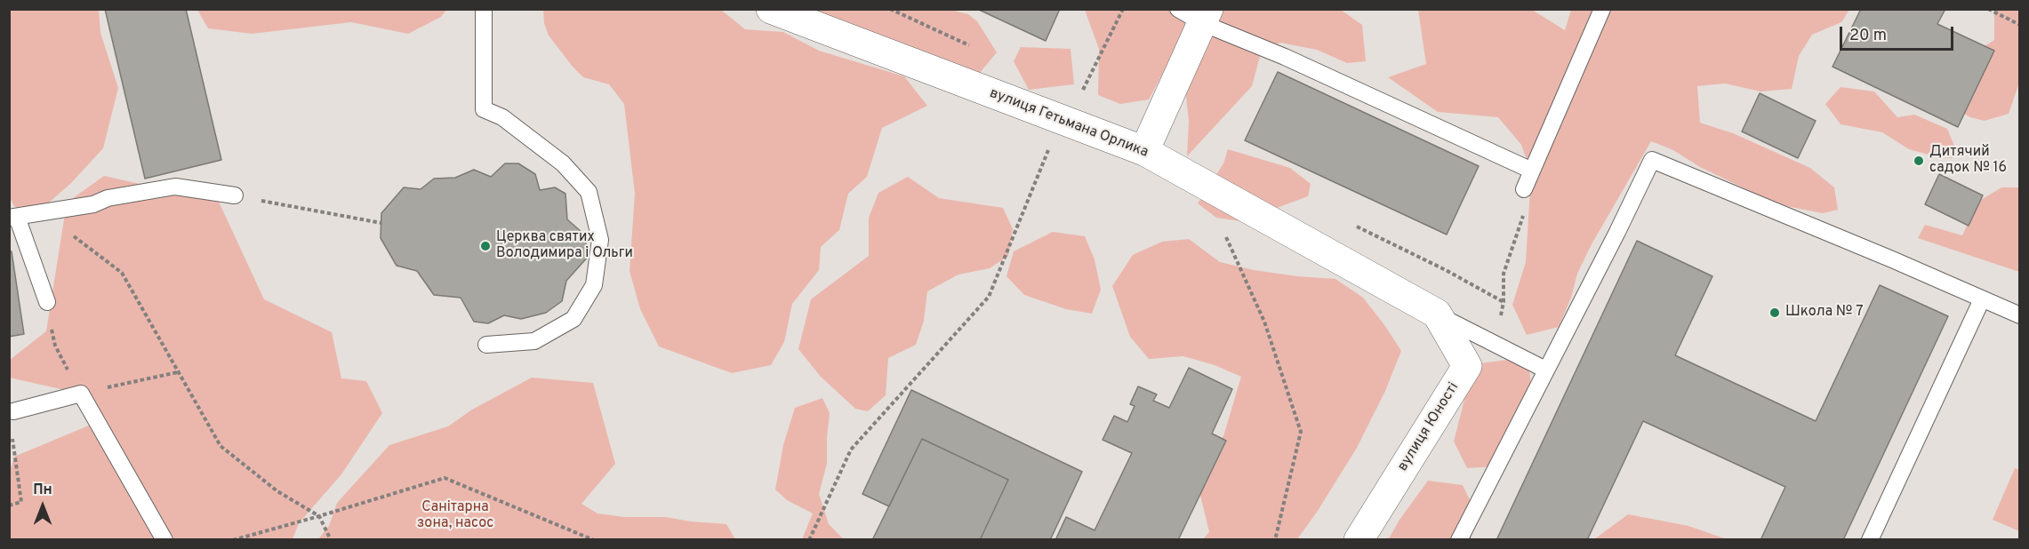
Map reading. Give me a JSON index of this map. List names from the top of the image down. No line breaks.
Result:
{"streets":{"street":["вулиця Гетьмана Орлика","вулиця Юності"]},"crossings":[["вулиця Гетьмана Орлика","вулиця Юності"]],"parks":["Санітарна зона, насос"],"places":["Дитячий садок № 16","Церква святих Володимира і Ольги","Школа № 7"],"scale_bar":"20 m","north":"top"}
